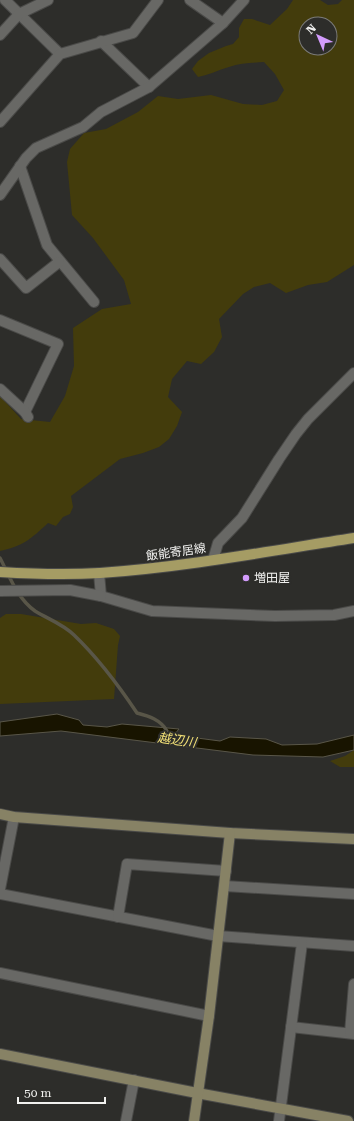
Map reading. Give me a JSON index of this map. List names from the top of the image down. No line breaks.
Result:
{"streets":{"main road":["飯能寄居線"]},"water":["越辺川"],"places":["増田屋"],"scale_bar":"50 m","north":"top left"}
